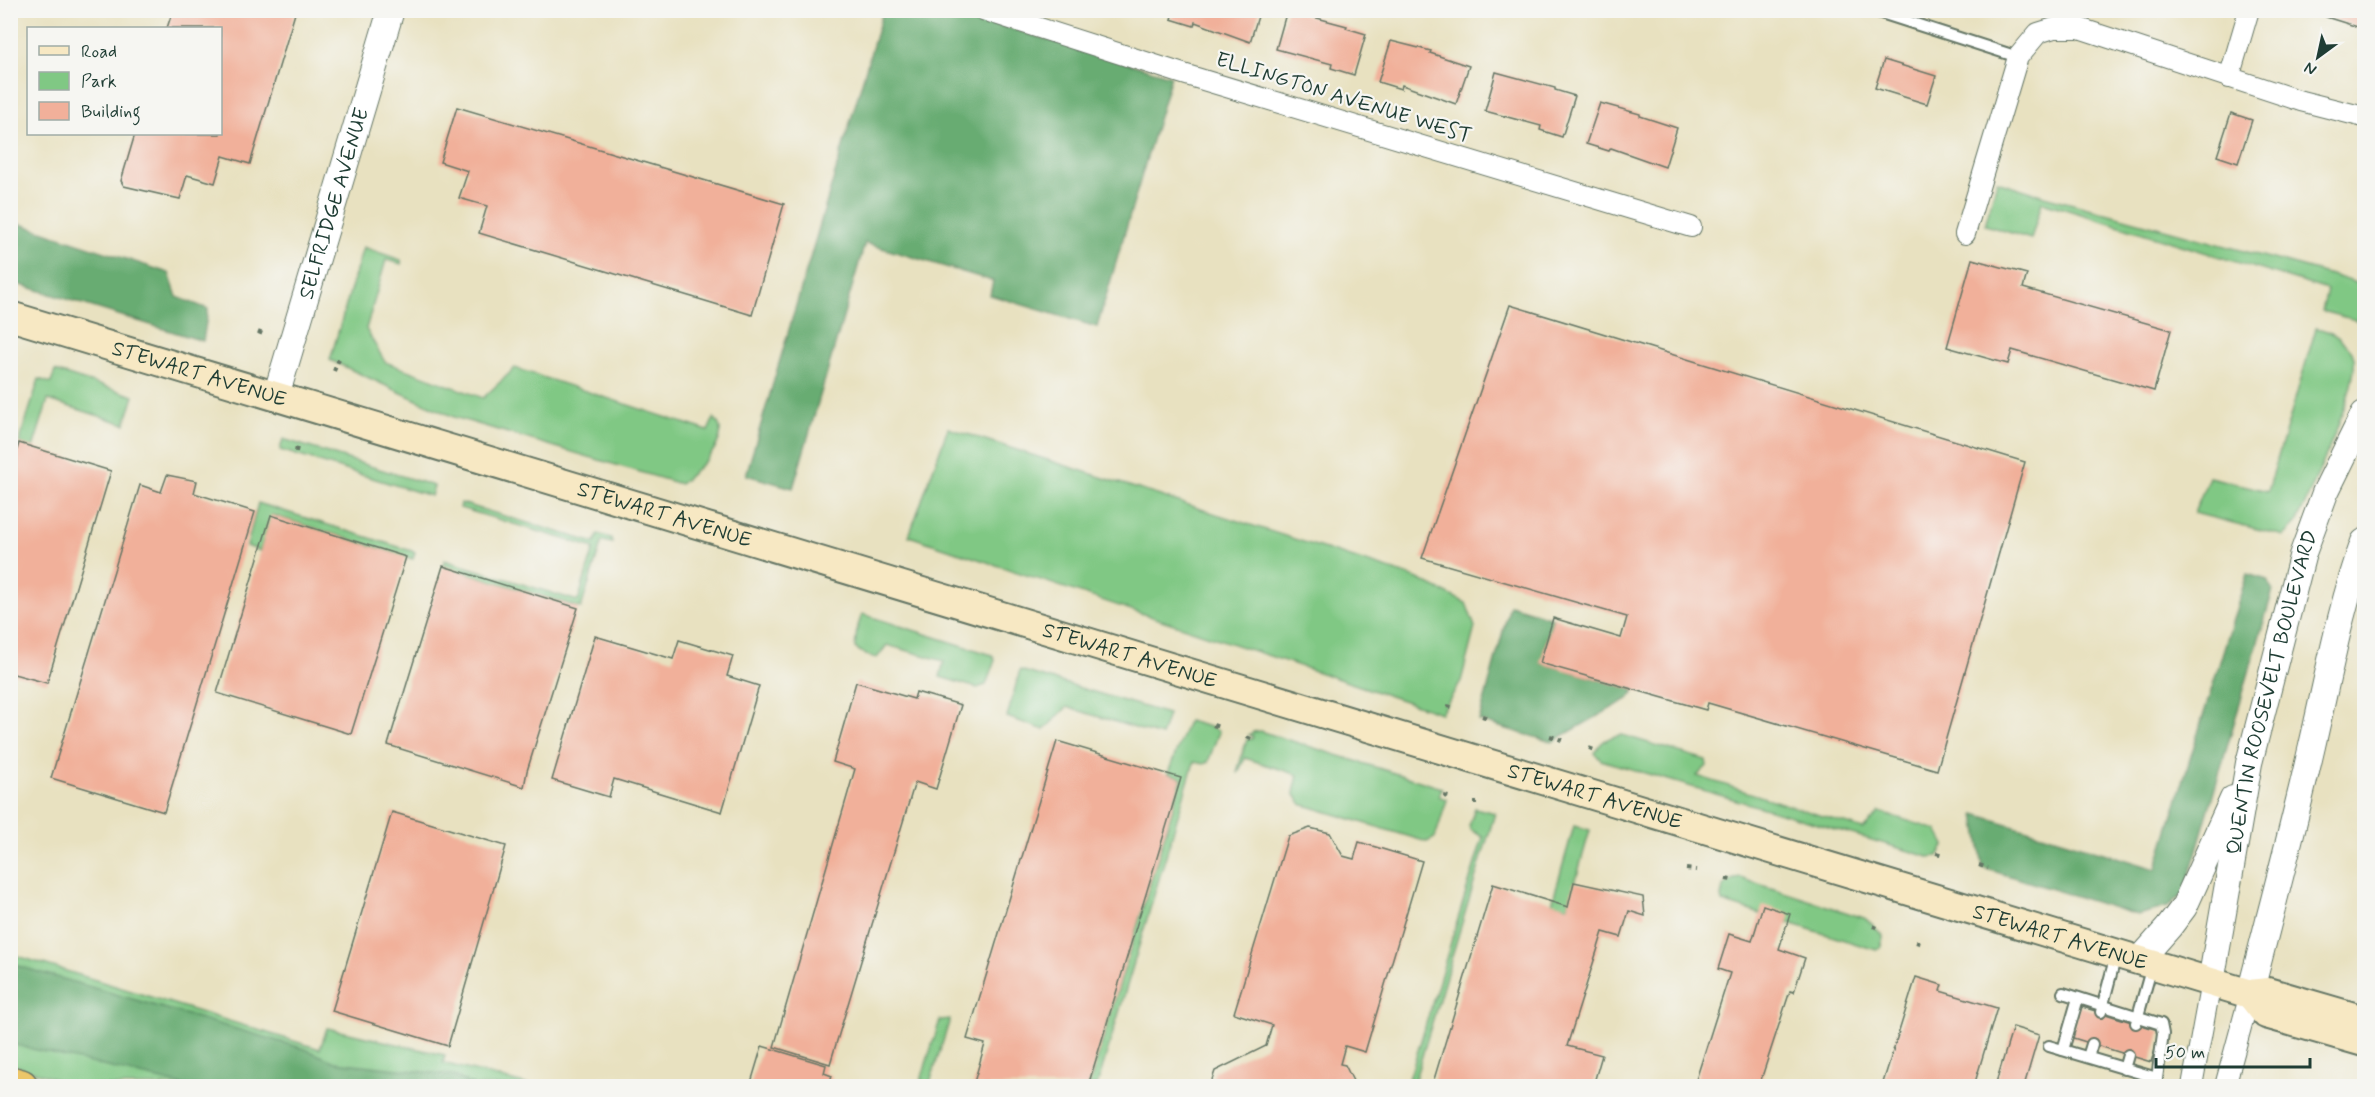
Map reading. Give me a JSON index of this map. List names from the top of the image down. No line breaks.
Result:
{"streets":{"main road":["STEWART AVENUE"],"street":["ELLINGTON AVENUE WEST","SELFRIDGE AVENUE","QUENTIN ROOSEVELT BOULEVARD"]},"crossings":[["SELFRIDGE AVENUE","STEWART AVENUE"],["STEWART AVENUE","QUENTIN ROOSEVELT BOULEVARD"]],"legend":["Road","Park","Building"],"scale_bar":"50 m","north":"bottom left"}
